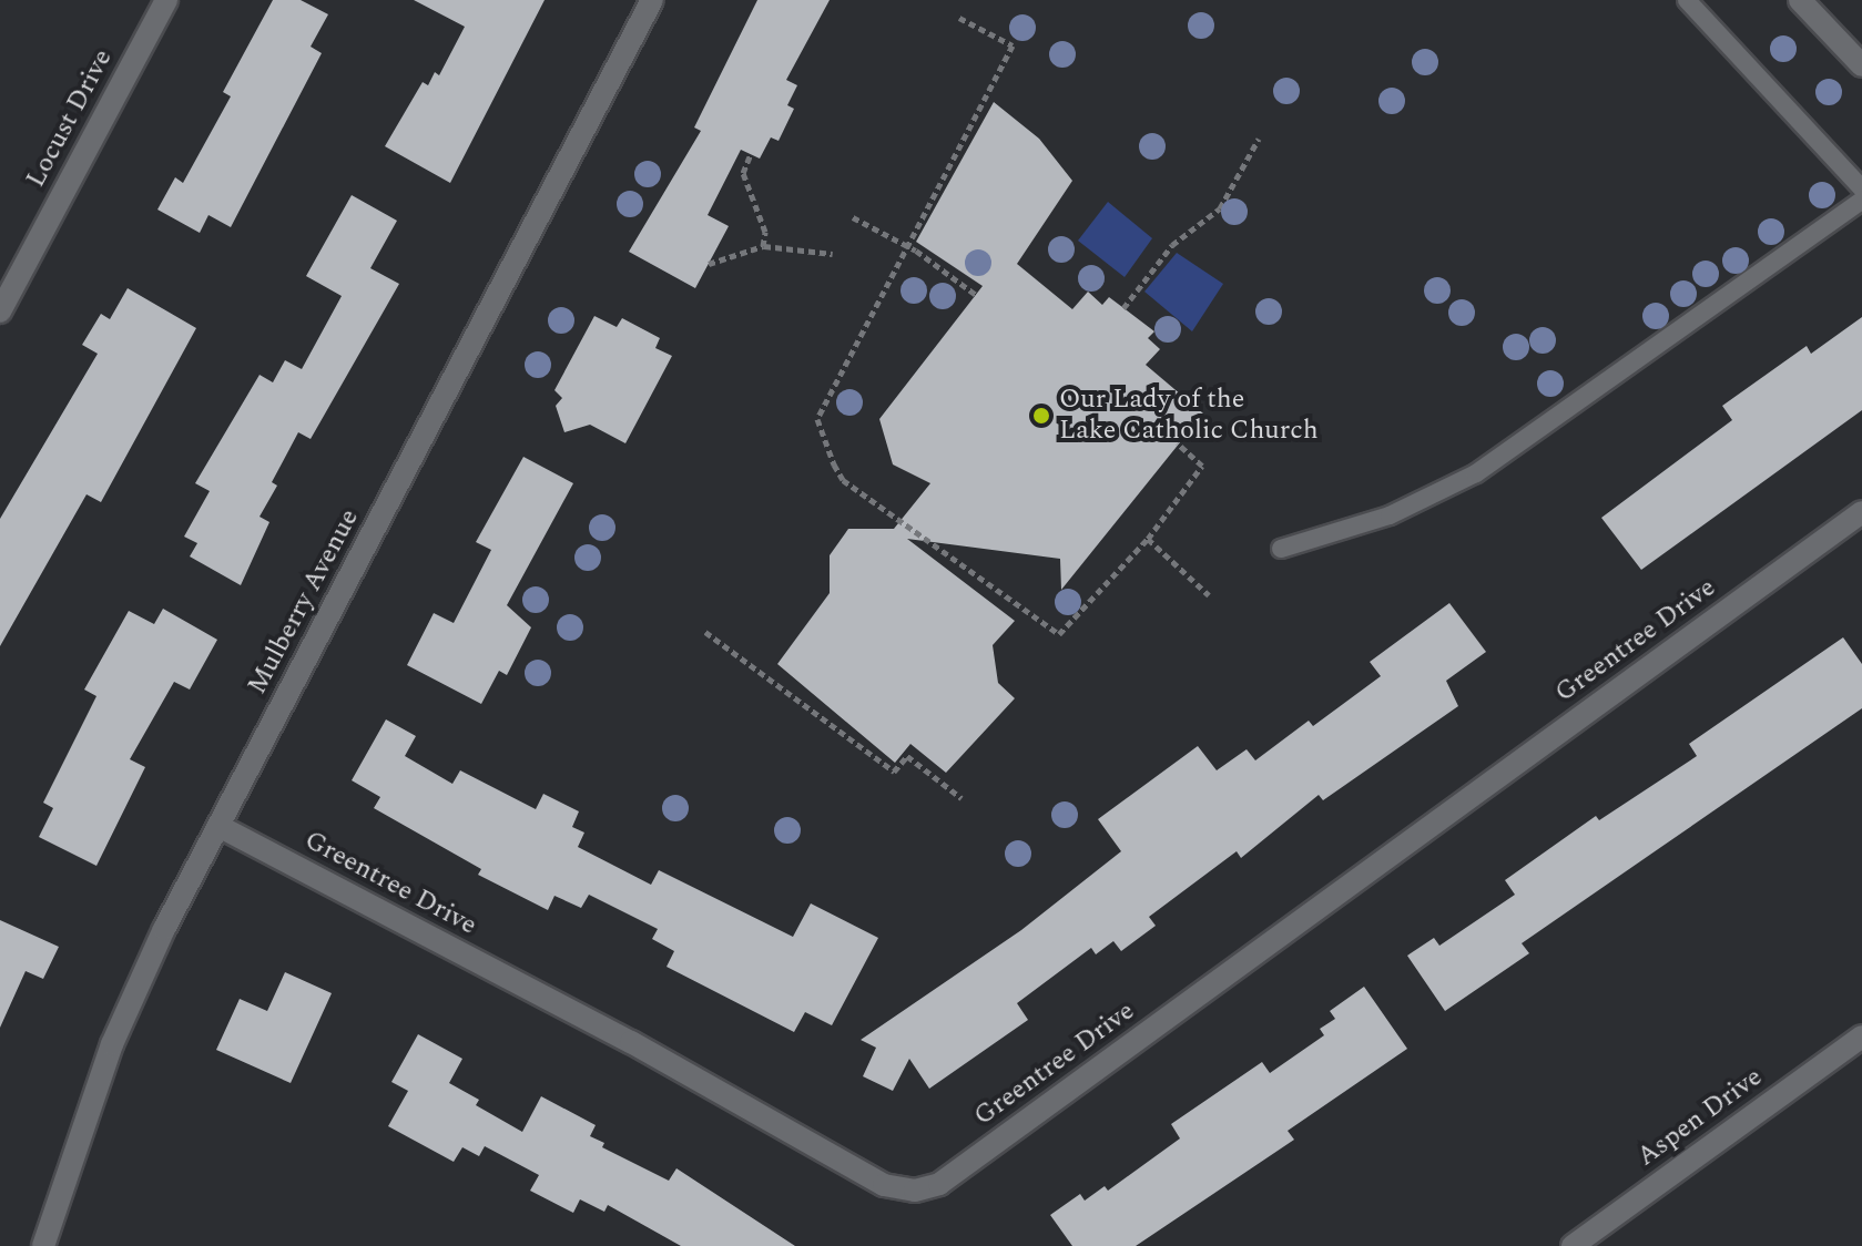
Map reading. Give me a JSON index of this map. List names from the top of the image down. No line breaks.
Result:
{"streets":{"street":["Locust Drive","Mulberry Avenue","Greentree Drive","Aspen Drive"]},"crossings":[["Mulberry Avenue","Greentree Drive"]],"places":["Our Lady of the Lake Catholic Church"]}
